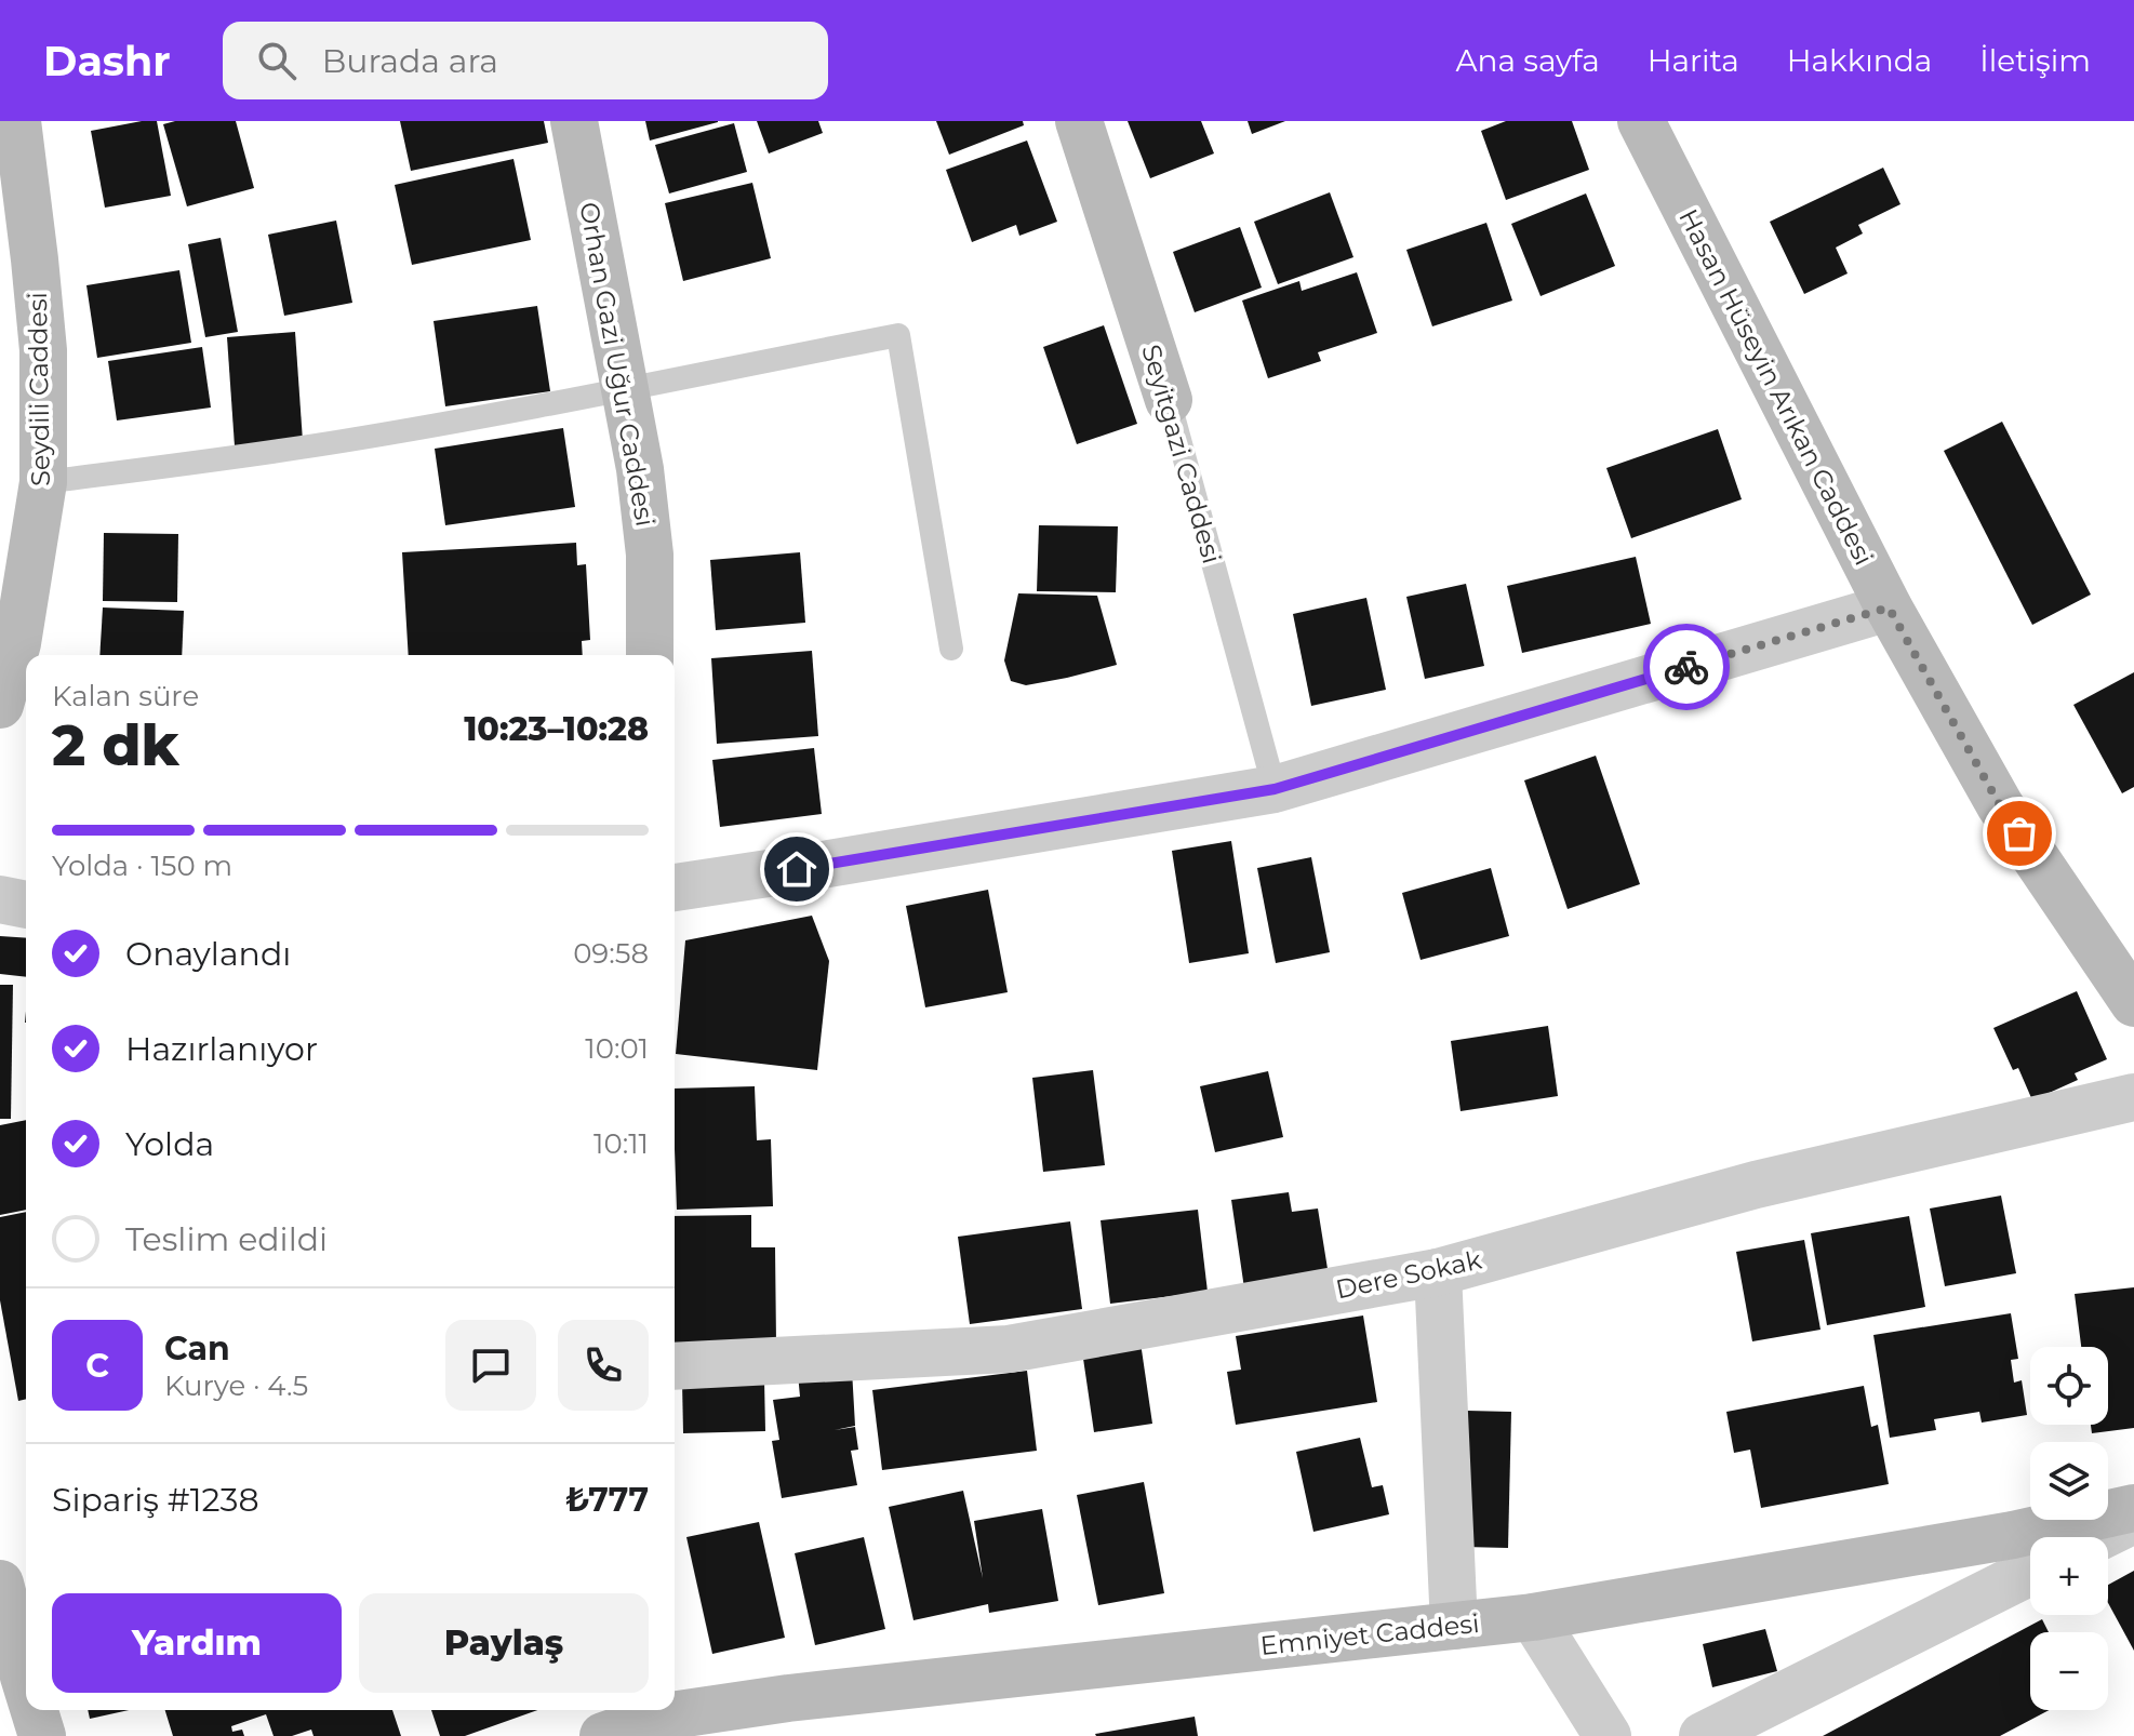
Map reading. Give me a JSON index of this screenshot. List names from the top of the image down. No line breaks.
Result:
{"streets":{"street":["Orhan Gazi Uğur Caddesi","Hasan Hüseyin Arıkan Caddesi","Seydili Caddesi","Seyitgazi Caddesi","Dere Sokak","Emniyet Caddesi"]},"page":{"header":"Dashr","search":"Burada ara","nav":["Ana sayfa","Harita","Hakkında","İletişim"],"heading":["2 dk","Kalan süre","10:23–10:28"],"panel":["Can","Kurye · 4.5","Sipariş #1238","₺777"],"bar":"Yolda · 150 m","list":[["Onaylandı","09:58"],["Hazırlanıyor","10:01"],["Yolda","10:11"],"Teslim edildi"],"round":"C","map_buttons":["+","−"],"buttons":["Yardım","Paylaş"]}}
